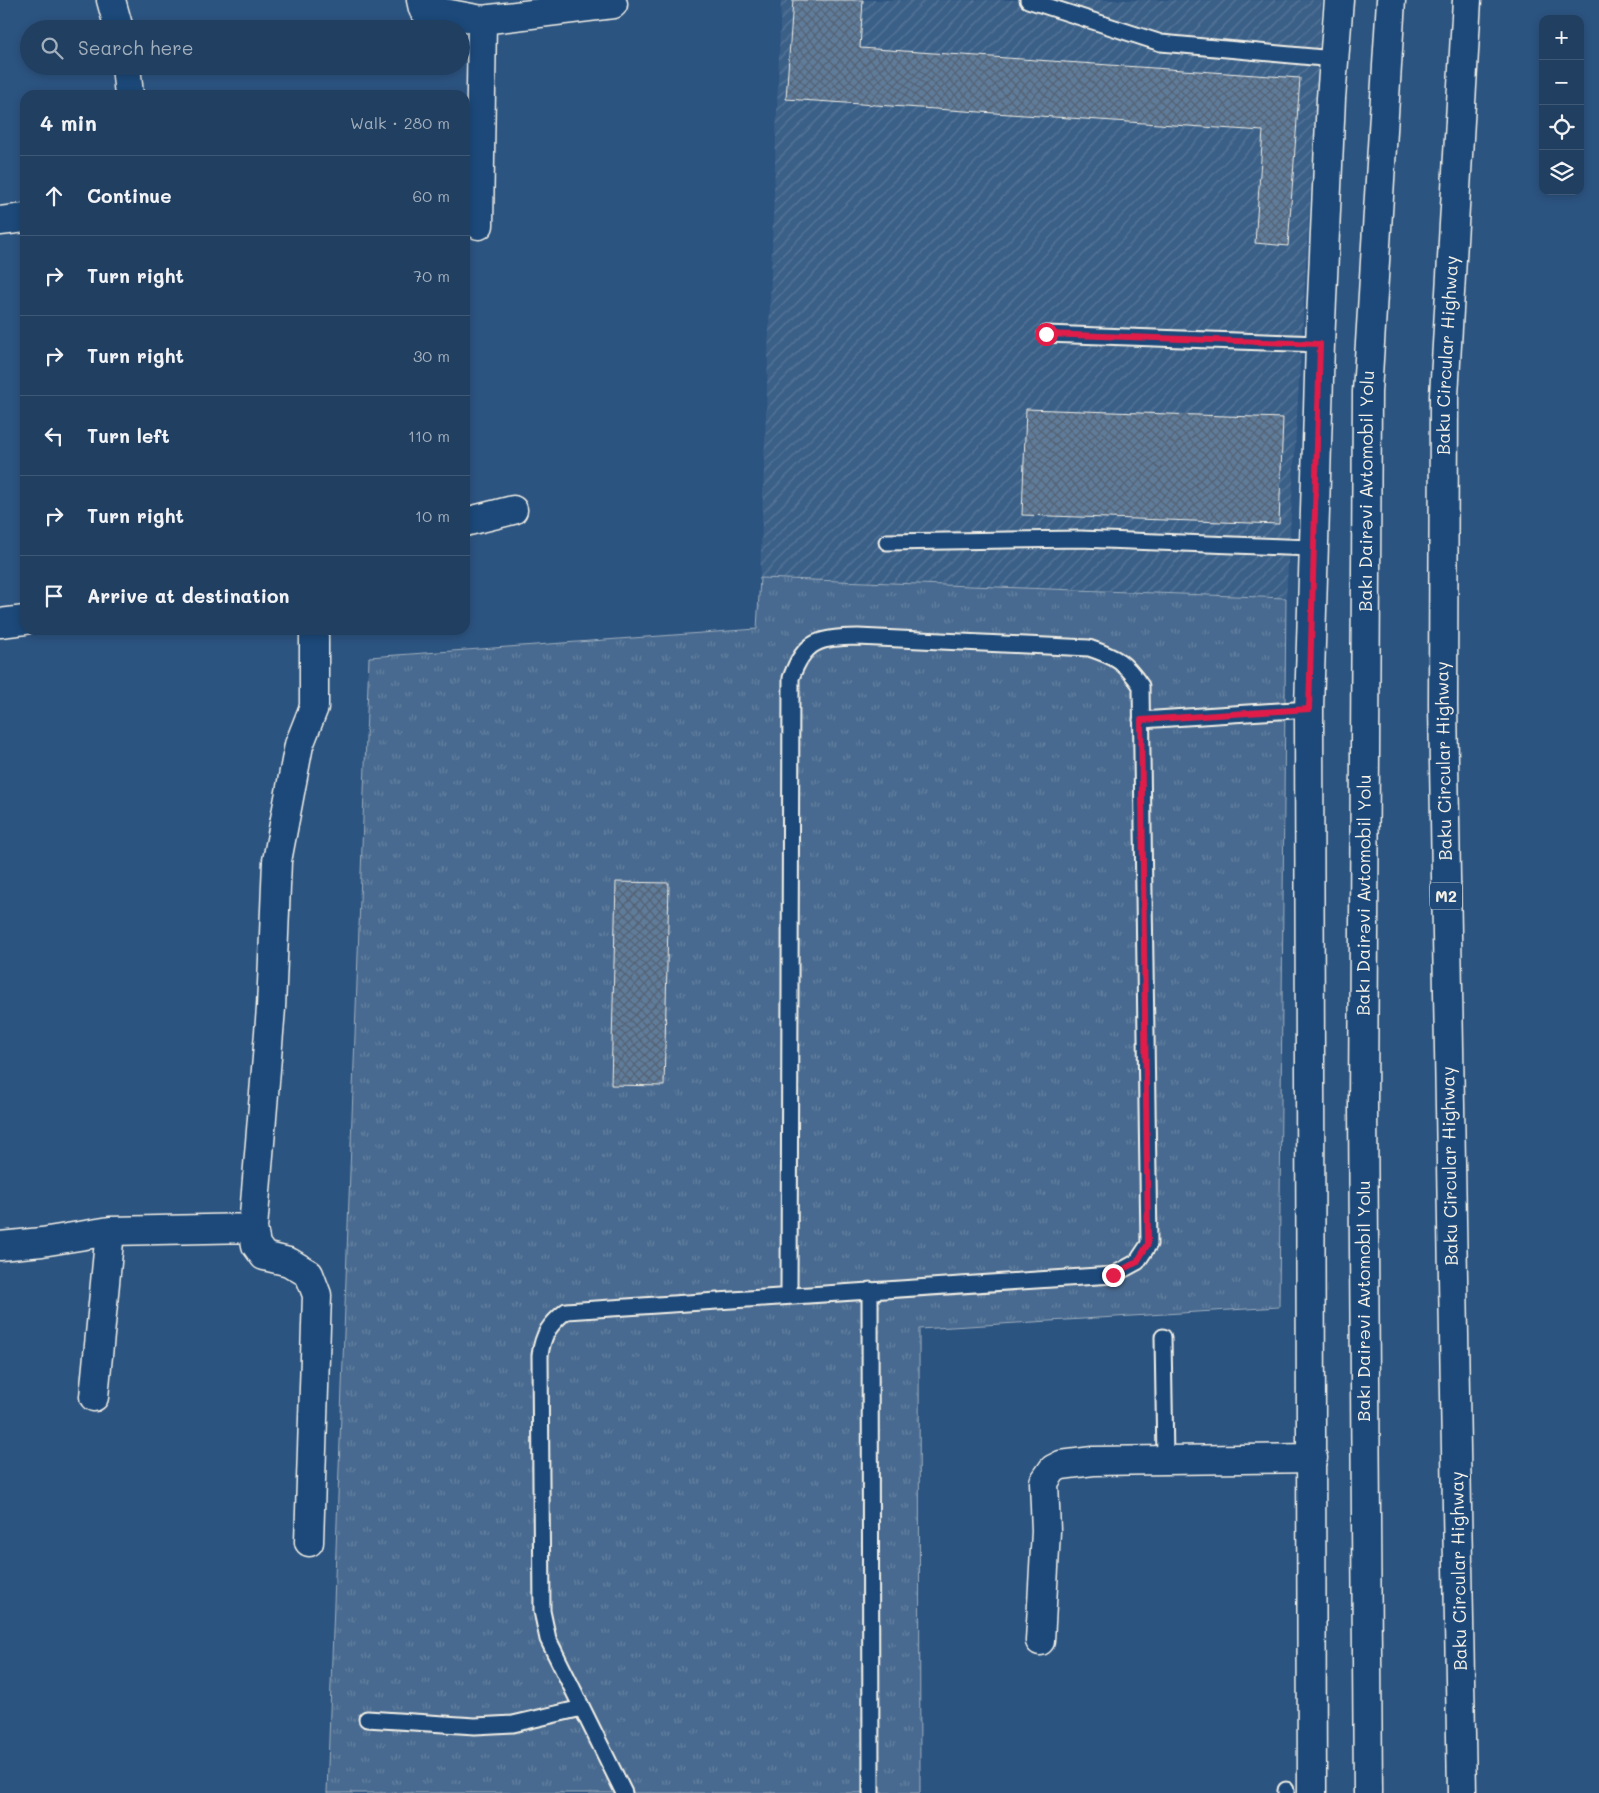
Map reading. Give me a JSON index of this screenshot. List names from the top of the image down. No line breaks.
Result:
{"streets":{"main road":["Baku Circular Highway","Bakı Dairəvi Avtomobil Yolu","M2"]},"page":{"map_buttons":["+","−"],"search":"Search here","heading":["4 min","Walk · 280 m"],"list":[["Continue","60 m"],["Turn right","70 m"],["Turn right","30 m"],["Turn left","110 m"],["Turn right","10 m"],"Arrive at destination"]}}
